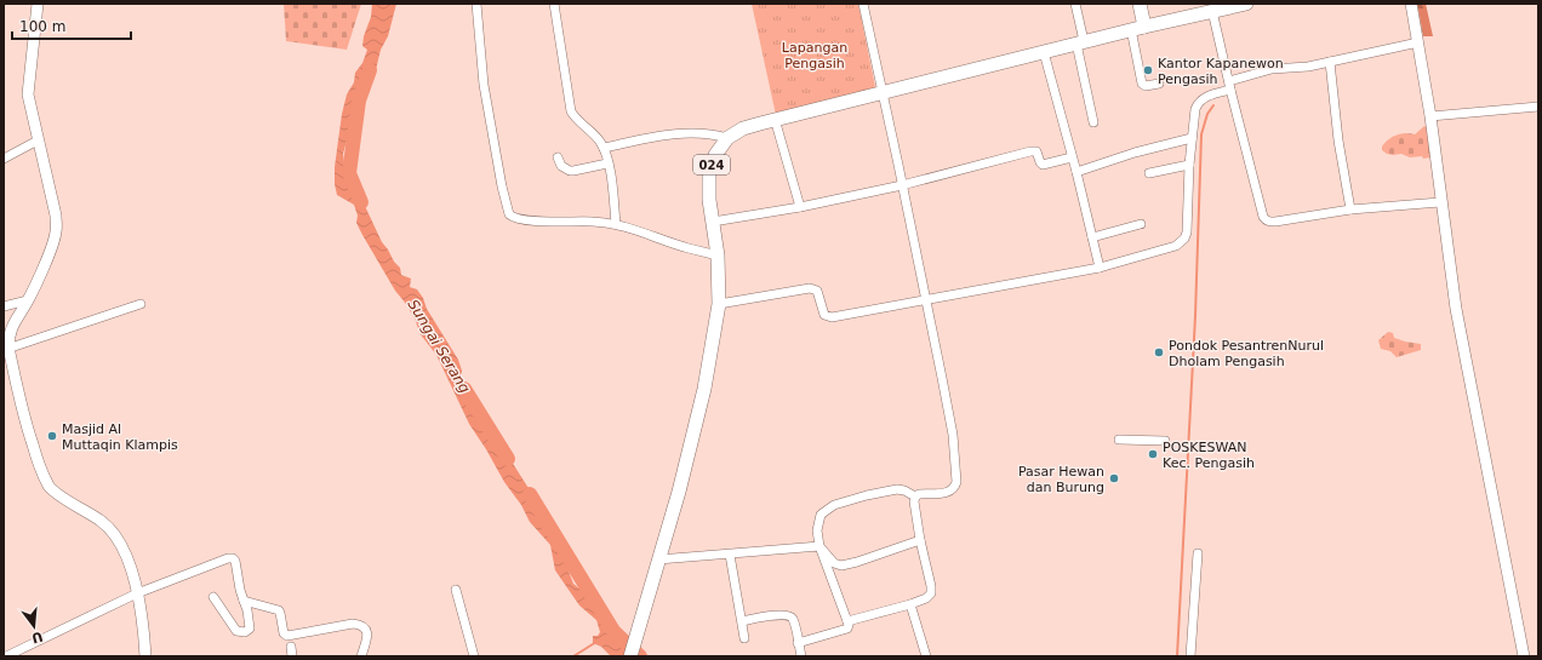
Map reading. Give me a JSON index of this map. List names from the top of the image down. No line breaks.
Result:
{"streets":{"main road":["024"]},"water":["Sungai Serang"],"parks":["Lapangan Pengasih"],"places":["Kantor Kapanewon Pengasih","Pondok PesantrenNurul Dholam Pengasih","Masjid Al Muttaqin Klampis","POSKESWAN Kec. Pengasih","Pasar Hewan dan Burung"],"scale_bar":"100 m","north":"bottom"}
